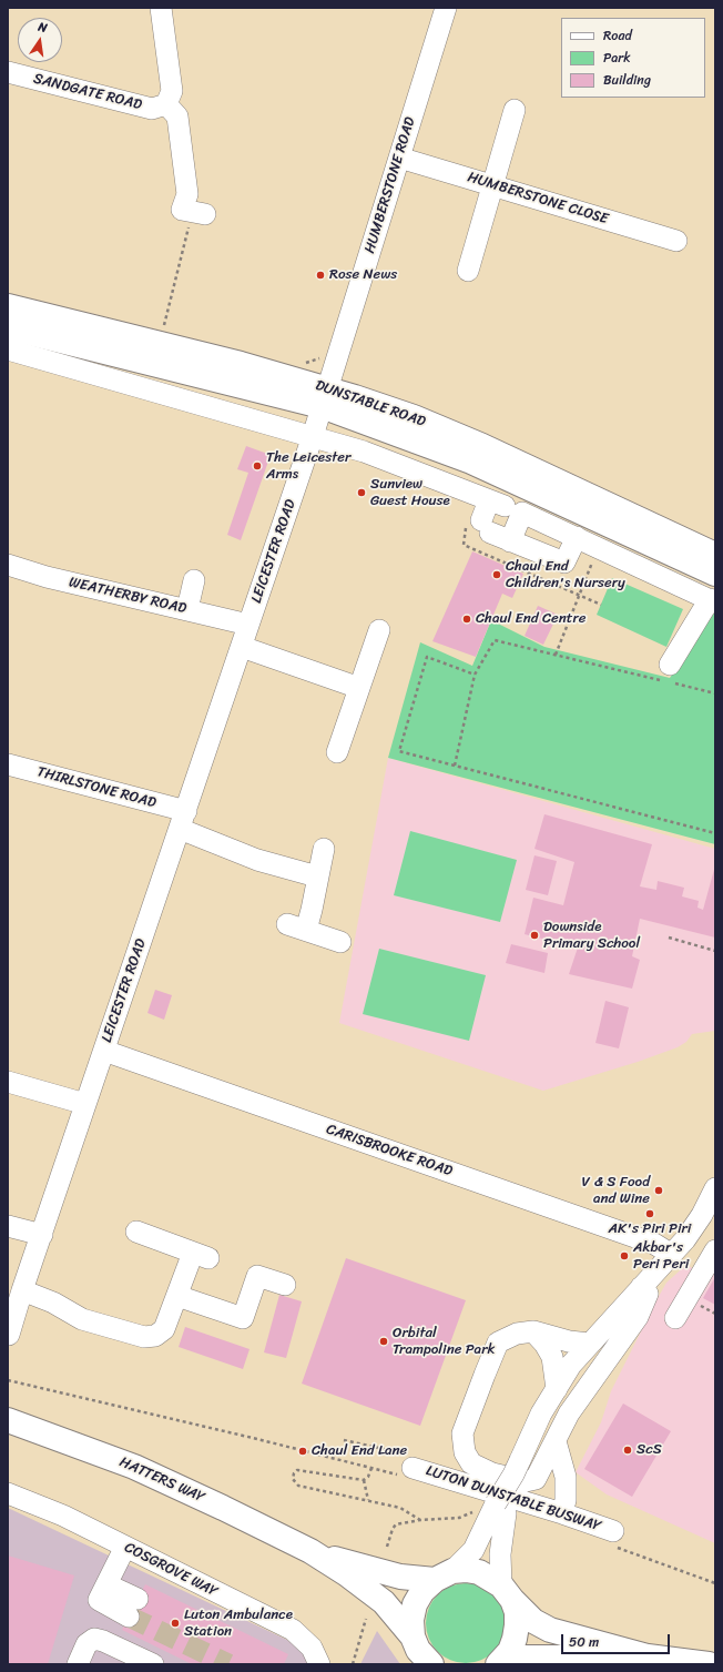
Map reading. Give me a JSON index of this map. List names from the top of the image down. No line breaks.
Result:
{"streets":{"main road":["DUNSTABLE ROAD","HATTERS WAY"],"street":["SANDGATE ROAD","HUMBERSTONE ROAD","HUMBERSTONE CLOSE","LEICESTER ROAD","WEATHERBY ROAD","THIRLSTONE ROAD","CARISBROOKE ROAD","LUTON DUNSTABLE BUSWAY","COSGROVE WAY"]},"crossings":[["HUMBERSTONE ROAD","HUMBERSTONE CLOSE"],["HUMBERSTONE ROAD","DUNSTABLE ROAD"],["HUMBERSTONE ROAD","LEICESTER ROAD"],["DUNSTABLE ROAD","LEICESTER ROAD"],["LEICESTER ROAD","WEATHERBY ROAD"],["LEICESTER ROAD","THIRLSTONE ROAD"],["LEICESTER ROAD","CARISBROOKE ROAD"]],"places":["Rose News","The Leicester Arms","Sunview Guest House","Chaul End Children's Nursery","Chaul End Centre","Downside Primary School","V & S Food and Wine","AK's Piri Piri","Akbar's Peri Peri","Orbital Trampoline Park","ScS","Chaul End Lane","Luton Ambulance Station"],"legend":["Road","Park","Building"],"scale_bar":"50 m","north":"top"}
